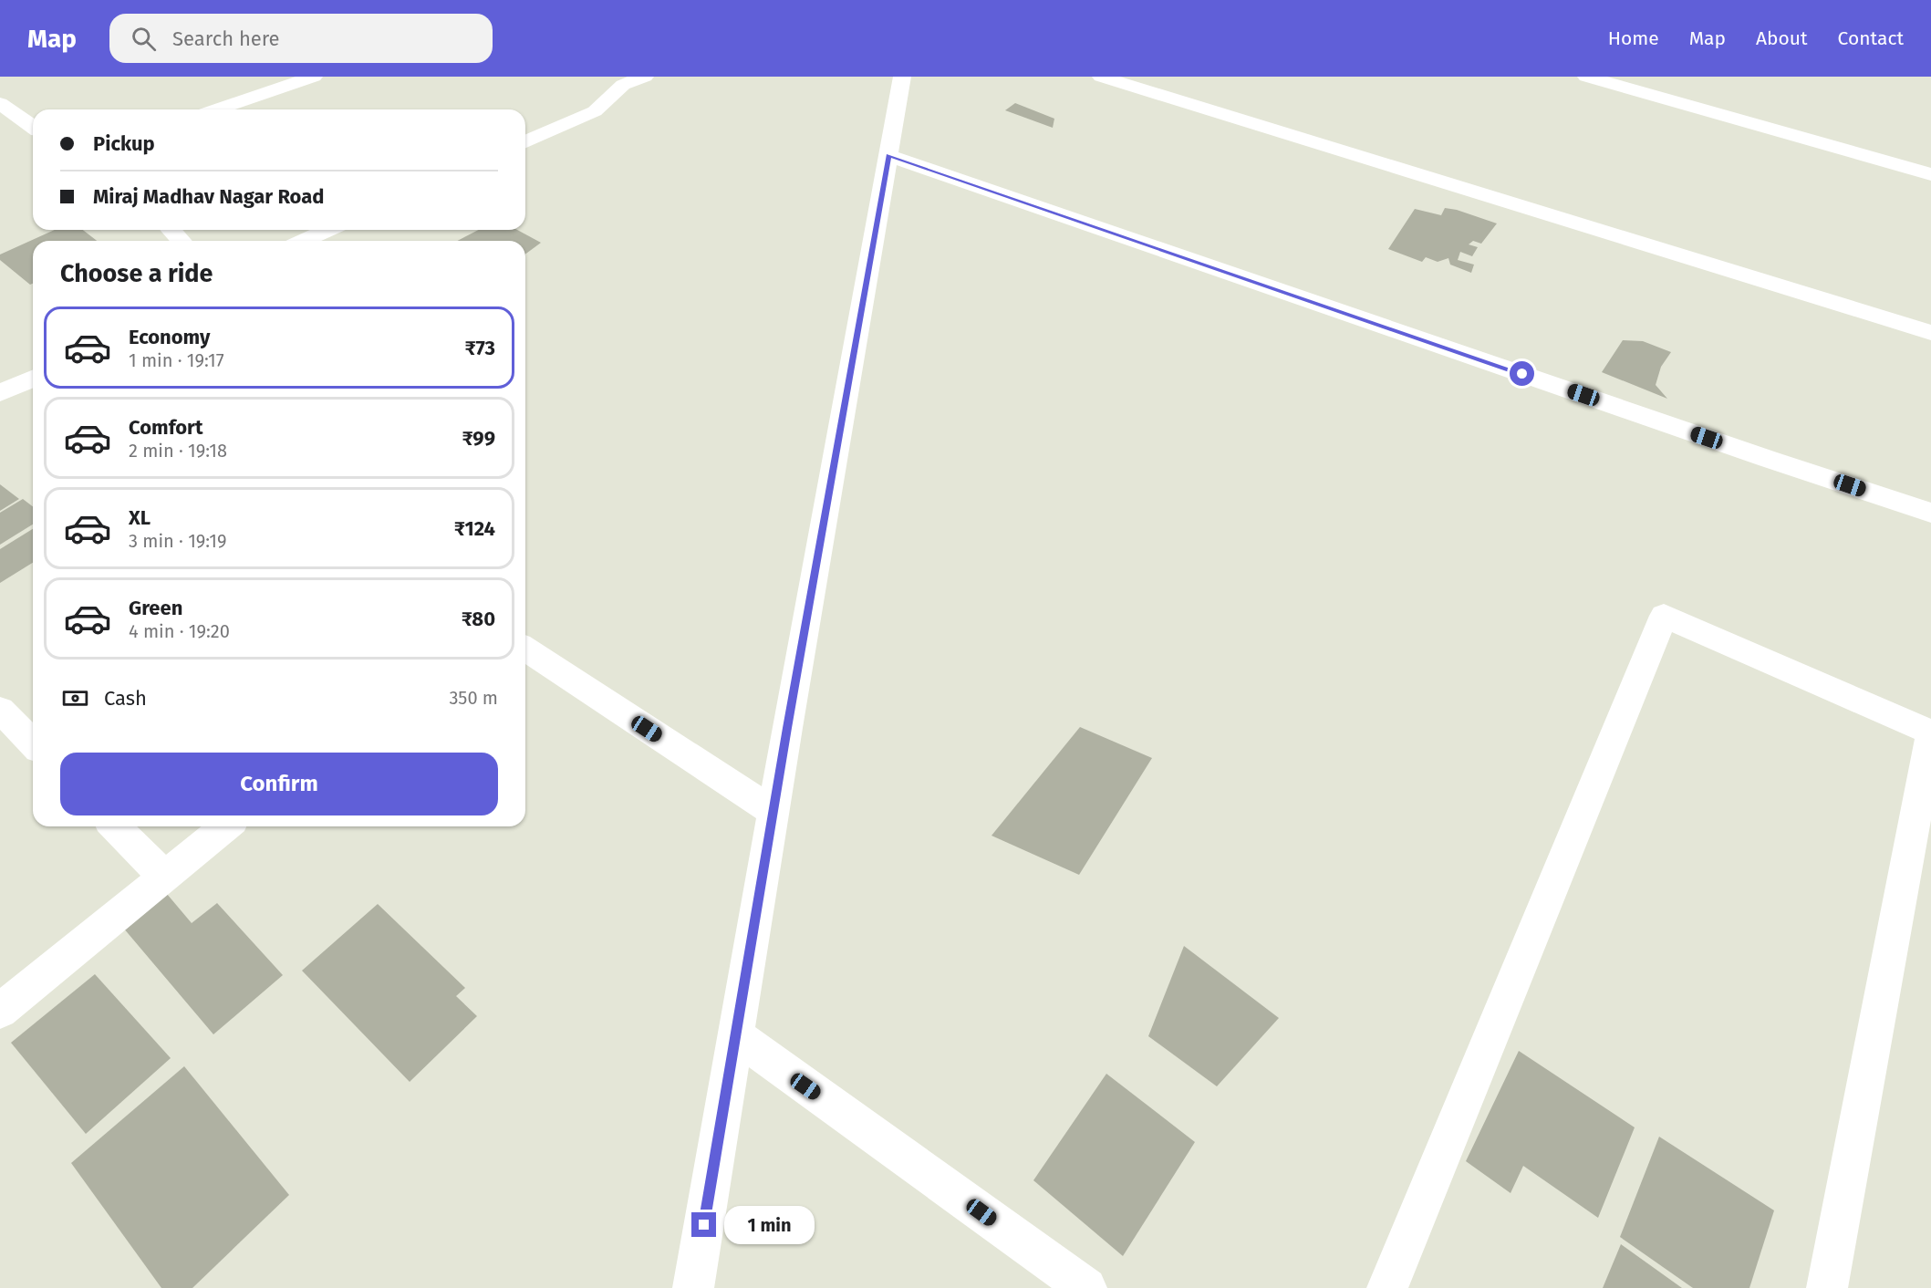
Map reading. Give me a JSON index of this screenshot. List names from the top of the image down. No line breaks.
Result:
{"page":{"header":"Map","search":"Search here","nav":["Home","Map","About","Contact"],"banner":["Pickup","Miraj Madhav Nagar Road"],"heading":"Choose a ride","list":[{"name":"Economy","note":"1 min · 19:17","value":"₹73"},{"name":"Comfort","note":"2 min · 19:18","value":"₹99"},{"name":"XL","note":"3 min · 19:19","value":"₹124"},{"name":"Green","note":"4 min · 19:20","value":"₹80"}],"pay":["Cash","350 m"],"buttons":"Confirm","bubble":"1 min"}}
